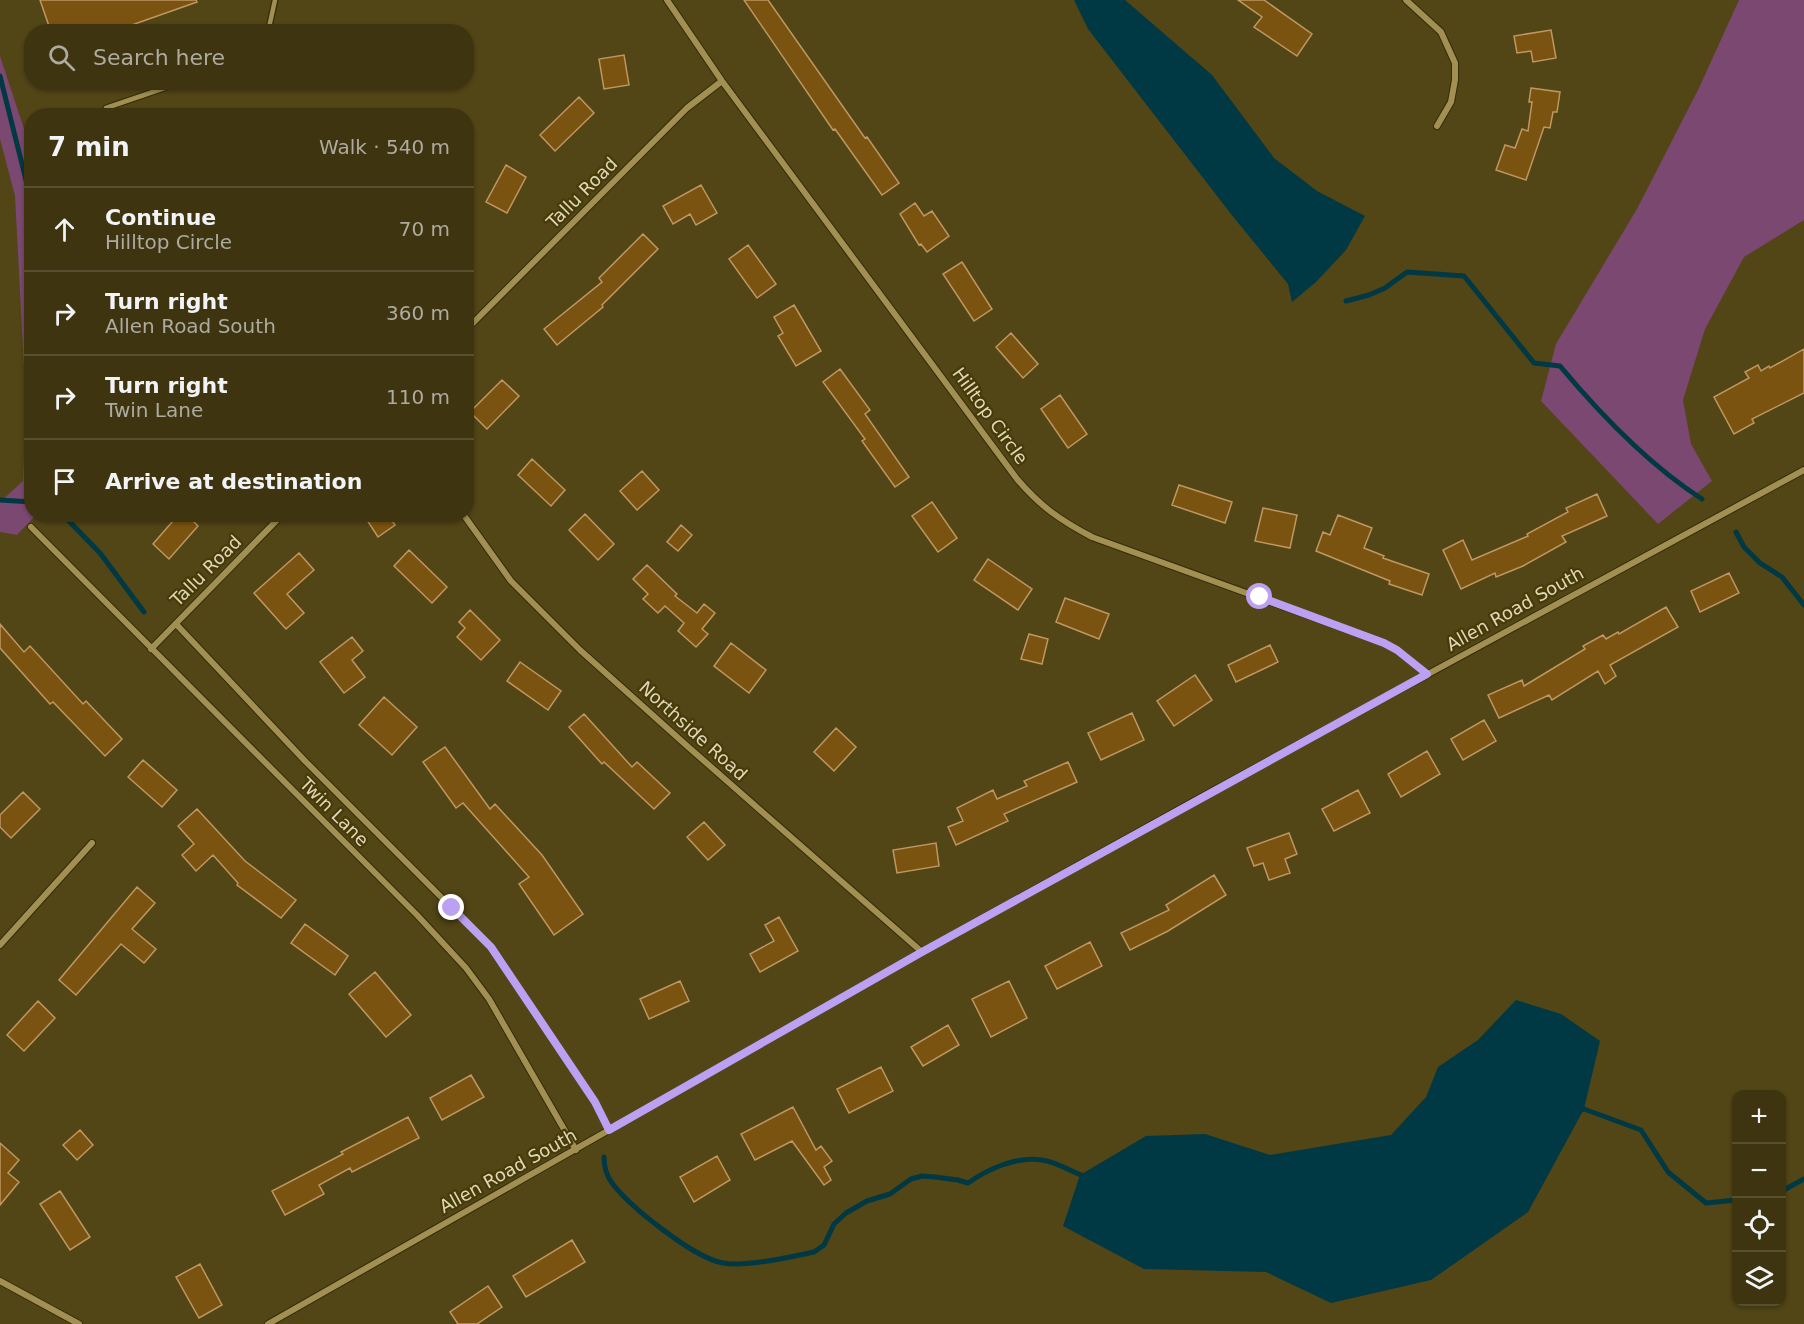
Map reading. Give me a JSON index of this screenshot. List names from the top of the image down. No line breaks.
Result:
{"streets":{"street":["Tallu Road","Hilltop Circle","Allen Road South","Northside Road","Twin Lane"]},"crossings":[["Tallu Road","Hilltop Circle"],["Tallu Road","Twin Lane"],["Hilltop Circle","Allen Road South"],["Allen Road South","Northside Road"],["Allen Road South","Twin Lane"]],"page":{"search":"Search here","heading":["7 min","Walk · 540 m"],"list":[["Continue","Hilltop Circle","70 m"],["Turn right","Allen Road South","360 m"],["Turn right","Twin Lane","110 m"],"Arrive at destination"],"map_buttons":["+","−"]}}
